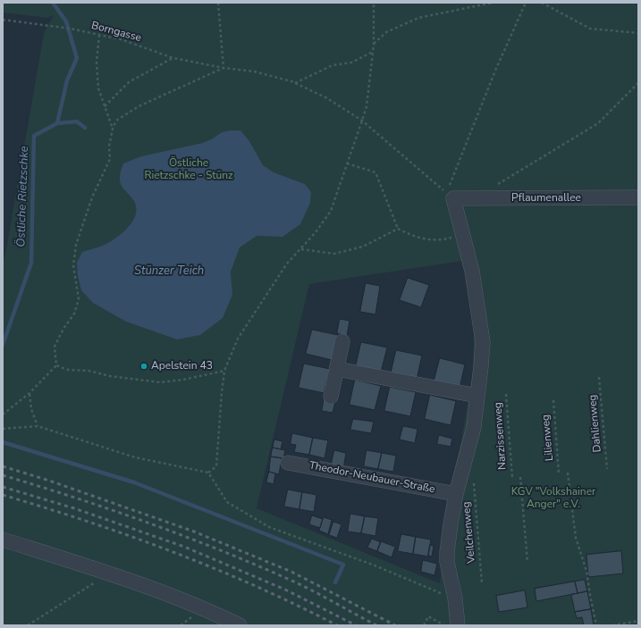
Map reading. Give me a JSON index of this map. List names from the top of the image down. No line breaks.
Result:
{"streets":{"street":["Pflaumenallee","Theodor-Neubauer-Straße"],"path":["Borngasse","Dahlienweg","Narzissenweg","Lilienweg","Veilchenweg"]},"crossings":[["Borngasse","Pflaumenallee"]],"water":["Östliche Rietzschke","Stünzer Teich"],"parks":["Östliche Rietzschke - Stünz","KGV \"Volkshainer Anger\" e.V."],"places":["Apelstein 43"]}
